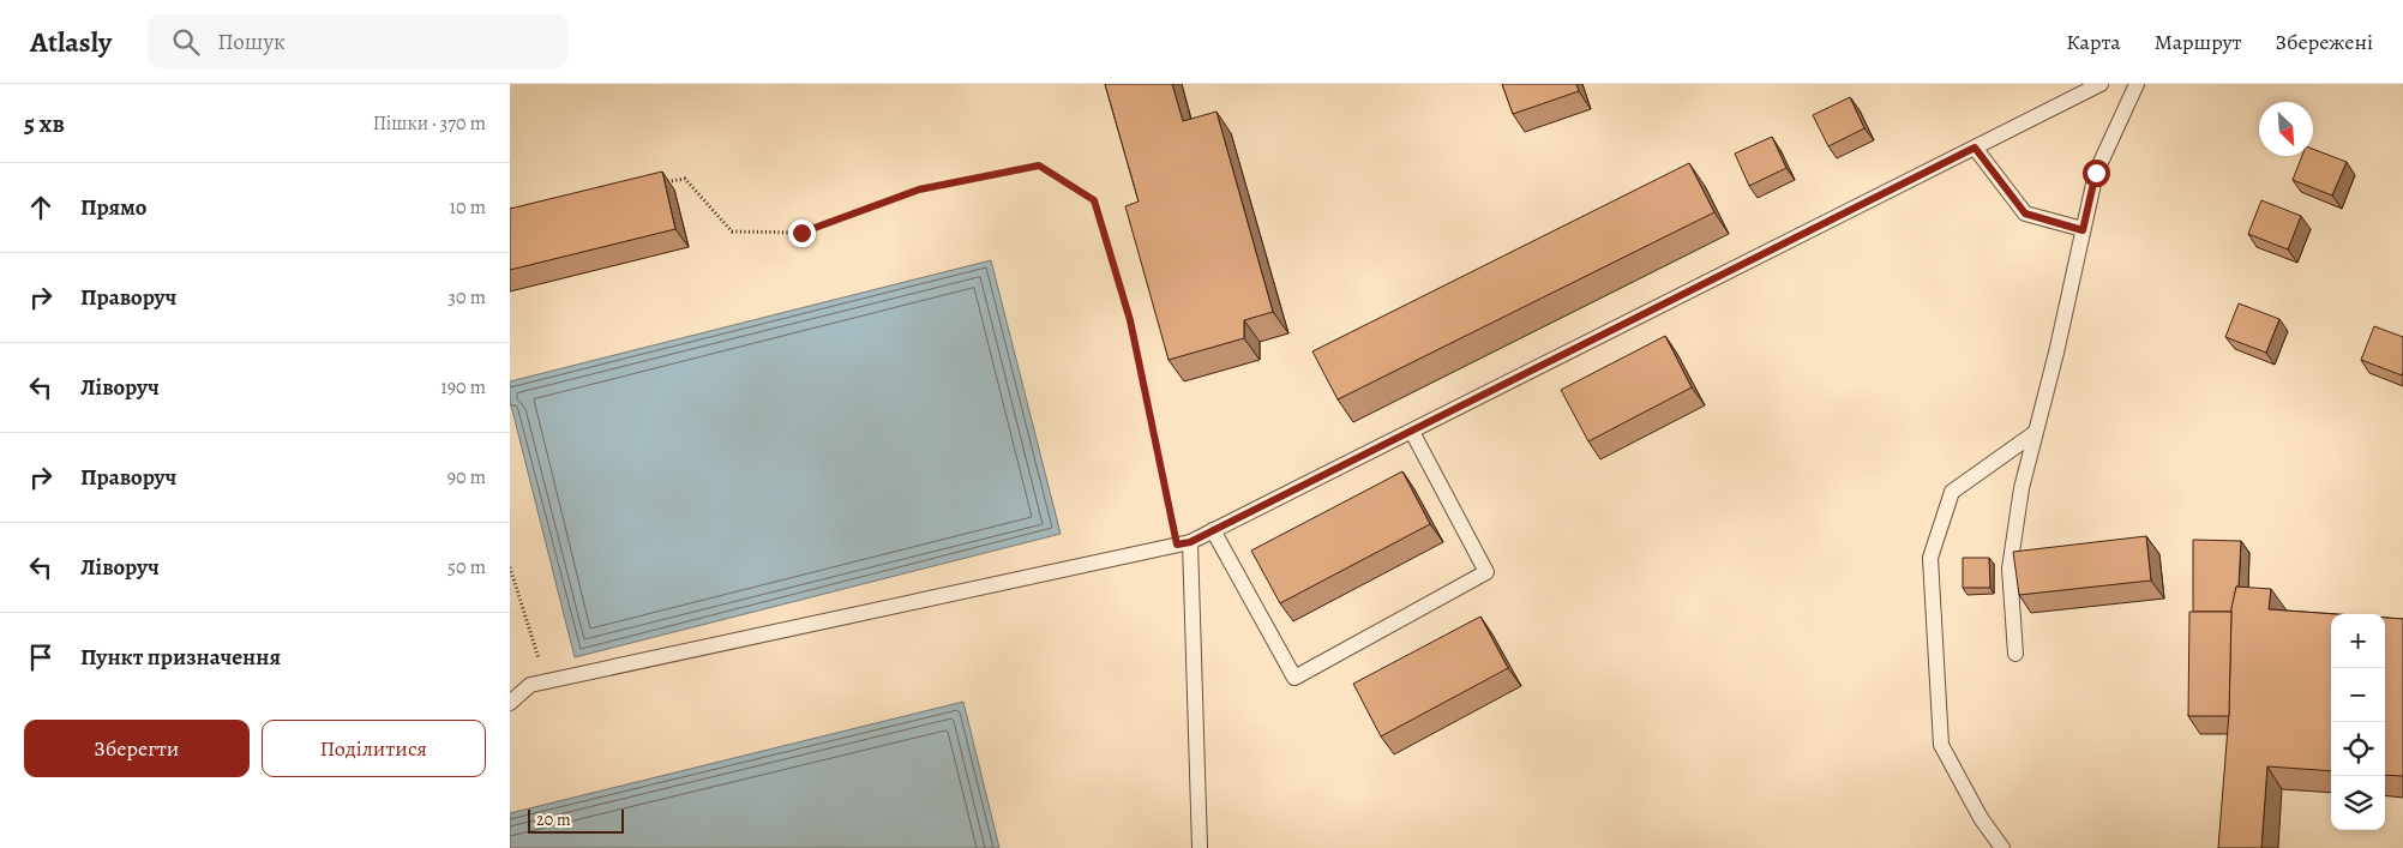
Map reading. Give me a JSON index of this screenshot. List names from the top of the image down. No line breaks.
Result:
{"scale_bar":"20 m","north":"bottom right","page":{"header":"Atlasly","search":"Пошук","nav":["Карта","Маршрут","Збережені"],"heading":["5 хв","Пішки · 370 m"],"list":[["Прямо","10 m"],["Праворуч","30 m"],["Ліворуч","190 m"],["Праворуч","90 m"],["Ліворуч","50 m"],"Пункт призначення"],"map_buttons":["+","−"],"buttons":["Зберегти","Поділитися"],"scale":"20 m"}}
